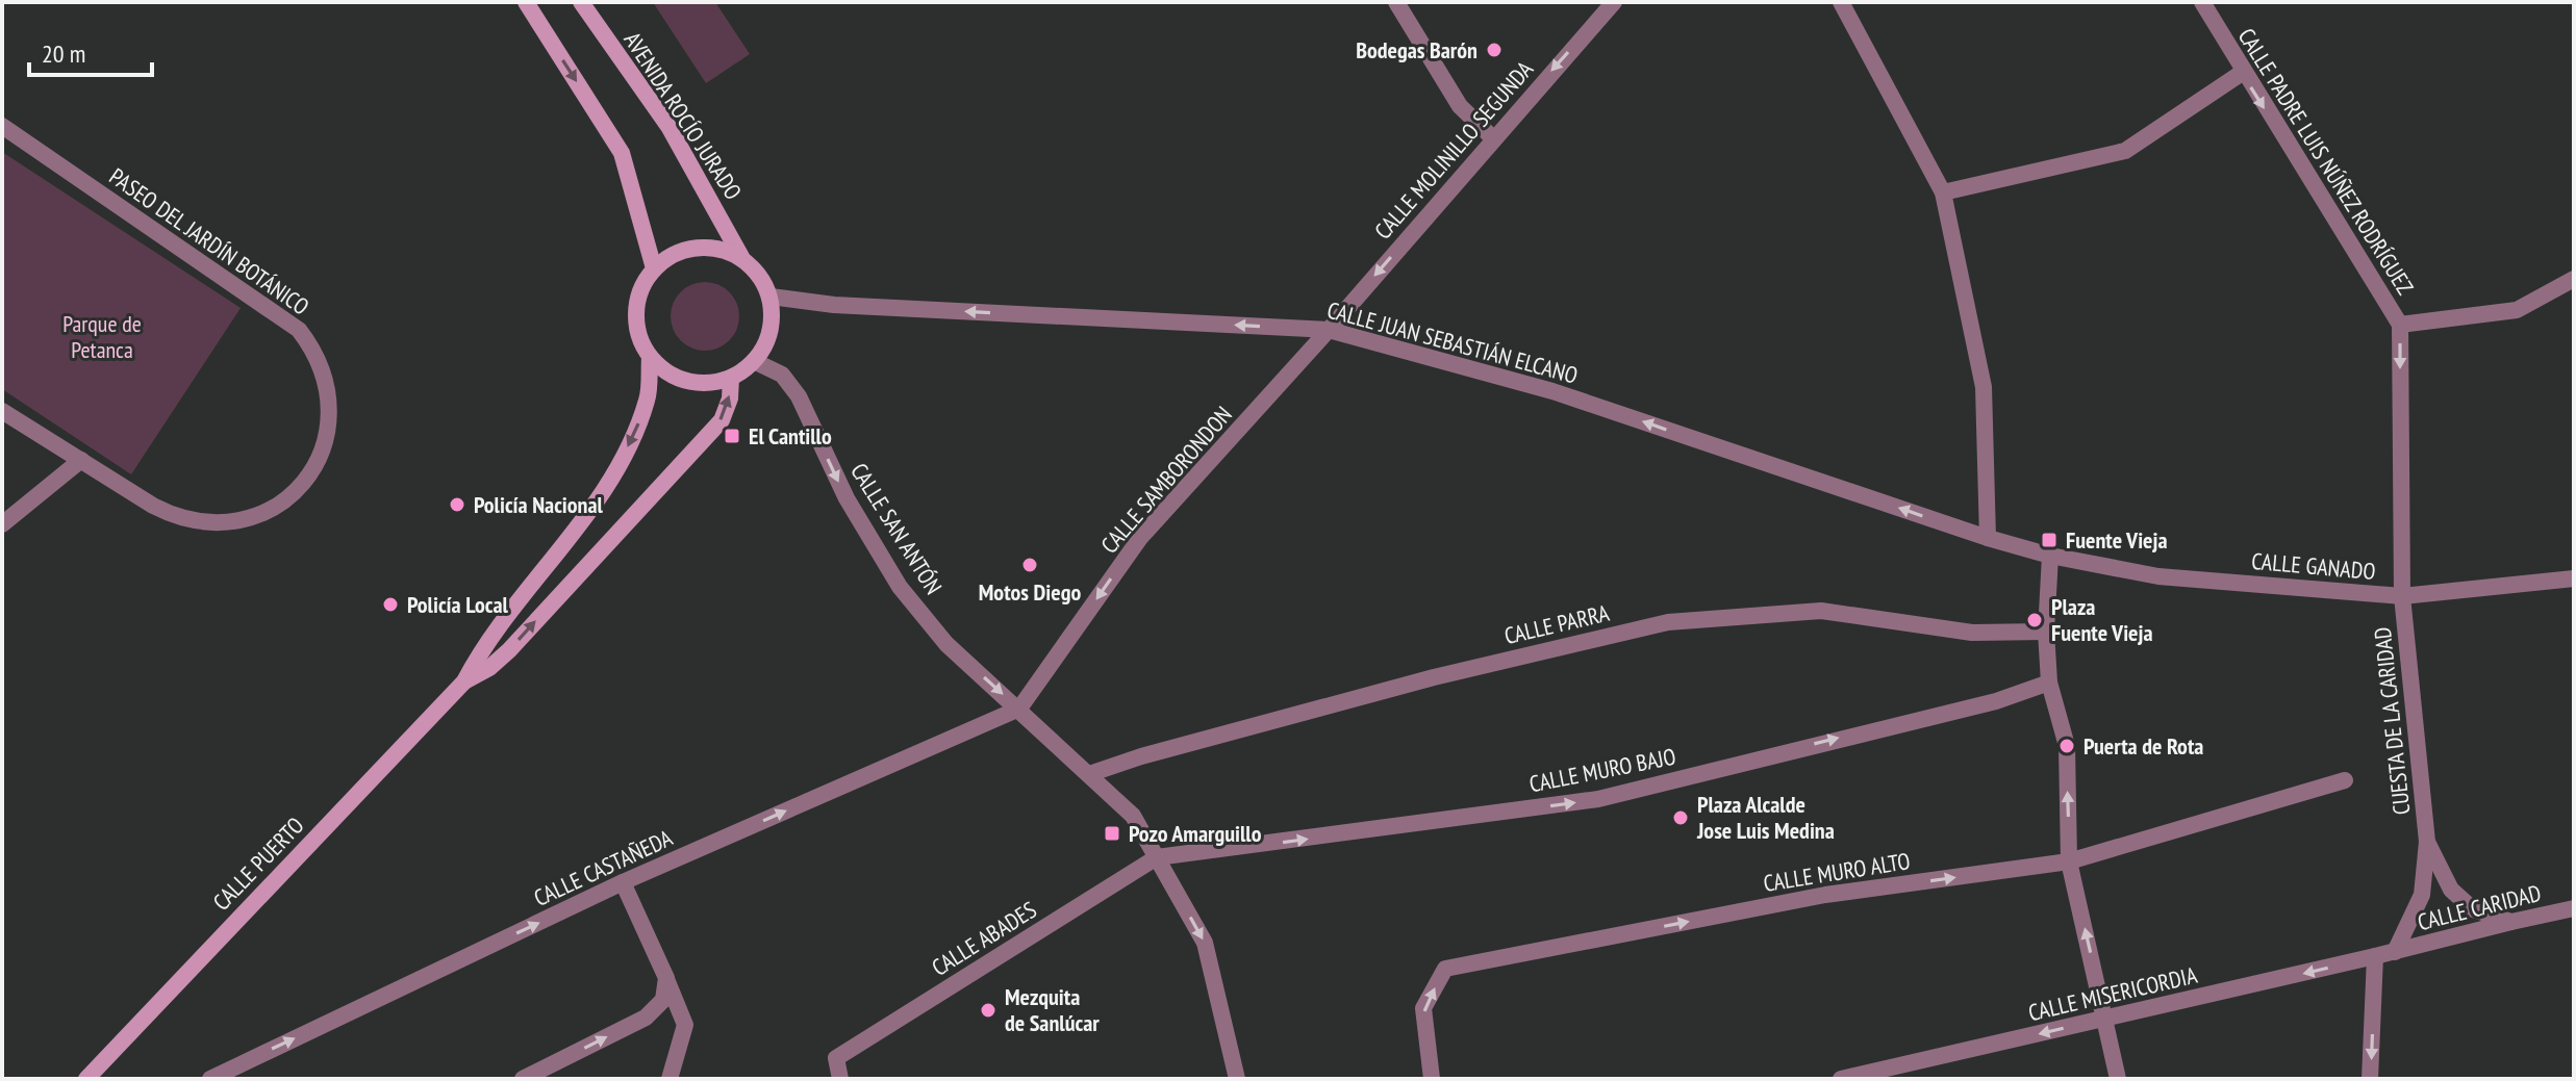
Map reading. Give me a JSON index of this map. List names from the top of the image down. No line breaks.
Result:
{"streets":{"main road":["AVENIDA ROCÍO JURADO","CALLE PUERTO"],"street":["CALLE MOLINILLO SEGUNDA","CALLE PADRE LUIS NÚÑEZ RODRÍGUEZ","PASEO DEL JARDÍN BOTÁNICO","CALLE JUAN SEBASTIÁN ELCANO","CALLE SAMBORONDON","CALLE SAN ANTÓN","CALLE GANADO","CALLE PARRA","CUESTA DE LA CARIDAD","CALLE MURO BAJO","CALLE CASTAÑEDA","CALLE MURO ALTO","CALLE CARIDAD","CALLE ABADES","CALLE MISERICORDIA"]},"crossings":[["AVENIDA ROCÍO JURADO","CALLE JUAN SEBASTIÁN ELCANO"],["AVENIDA ROCÍO JURADO","CALLE SAN ANTÓN"],["AVENIDA ROCÍO JURADO","CALLE PUERTO"],["CALLE MOLINILLO SEGUNDA","CALLE JUAN SEBASTIÁN ELCANO"],["CALLE MOLINILLO SEGUNDA","CALLE SAMBORONDON"],["CALLE PADRE LUIS NÚÑEZ RODRÍGUEZ","CALLE GANADO"],["CALLE PADRE LUIS NÚÑEZ RODRÍGUEZ","CUESTA DE LA CARIDAD"],["CALLE JUAN SEBASTIÁN ELCANO","CALLE SAMBORONDON"],["CALLE JUAN SEBASTIÁN ELCANO","CALLE SAN ANTÓN"],["CALLE JUAN SEBASTIÁN ELCANO","CALLE GANADO"],["CALLE JUAN SEBASTIÁN ELCANO","CALLE PUERTO"],["CALLE SAMBORONDON","CALLE SAN ANTÓN"],["CALLE SAMBORONDON","CALLE CASTAÑEDA"],["CALLE SAN ANTÓN","CALLE PARRA"],["CALLE SAN ANTÓN","CALLE MURO BAJO"],["CALLE SAN ANTÓN","CALLE PUERTO"],["CALLE SAN ANTÓN","CALLE CASTAÑEDA"],["CALLE SAN ANTÓN","CALLE ABADES"],["CALLE GANADO","CUESTA DE LA CARIDAD"],["CUESTA DE LA CARIDAD","CALLE CARIDAD"],["CUESTA DE LA CARIDAD","CALLE MISERICORDIA"],["CALLE MURO BAJO","CALLE ABADES"],["CALLE CARIDAD","CALLE MISERICORDIA"]],"one_way":["CALLE MOLINILLO SEGUNDA","CALLE PADRE LUIS NÚÑEZ RODRÍGUEZ","CALLE JUAN SEBASTIÁN ELCANO","CALLE SAMBORONDON","CALLE SAN ANTÓN","CALLE MURO BAJO","CALLE CASTAÑEDA","CALLE MURO ALTO","CALLE MISERICORDIA"],"parks":["Parque de Petanca"],"places":{"other":["Bodegas Barón","Policía Nacional","Motos Diego","Policía Local","Plaza Fuente Vieja","Puerta de Rota","Plaza Alcalde Jose Luis Medina","Mezquita de Sanlúcar"],"transit":["El Cantillo","Fuente Vieja","Pozo Amarguillo"]},"scale_bar":"20 m"}
